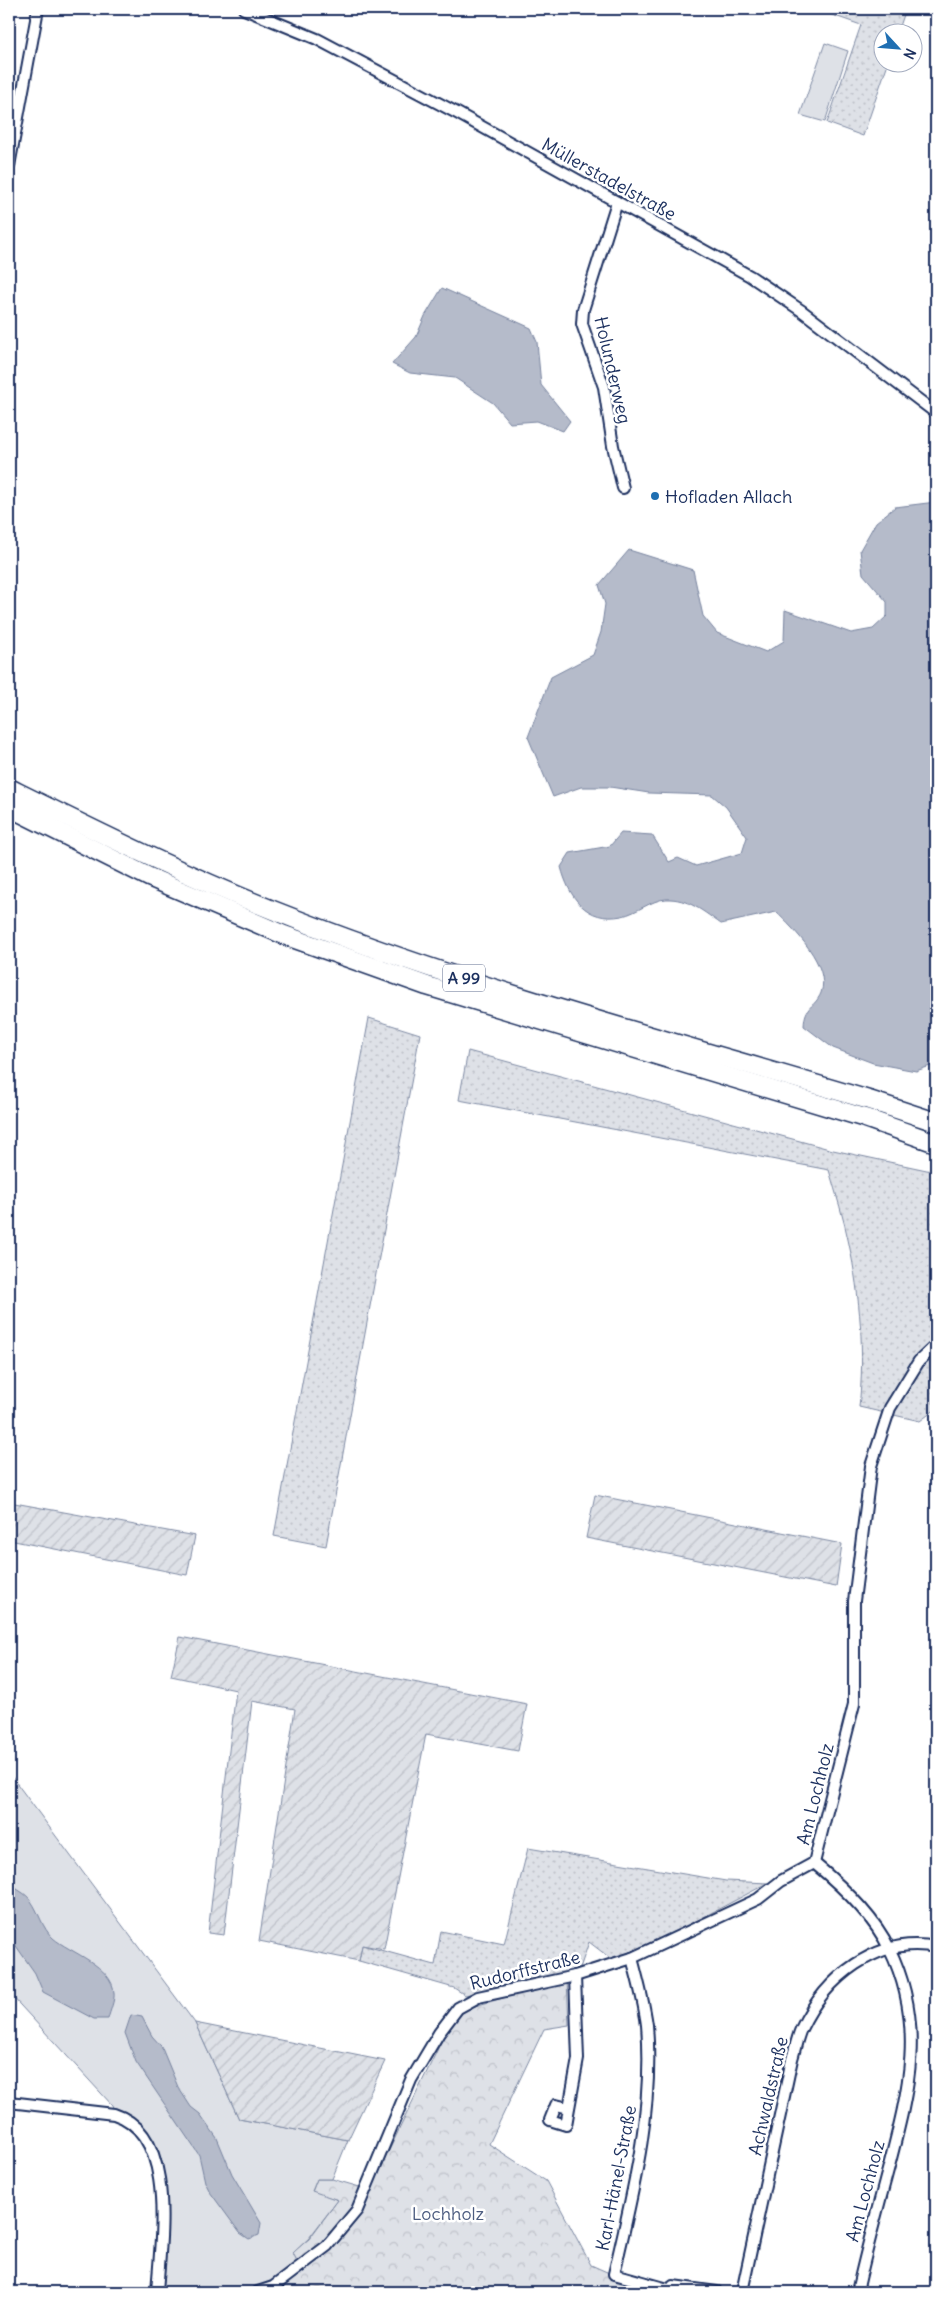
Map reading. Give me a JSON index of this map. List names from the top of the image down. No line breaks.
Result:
{"streets":{"highway":["A 99"],"street":["Müllerstadelstraße","Holunderweg","Am Lochholz","Rudorffstraße","Achwaldstraße","Karl-Hänel-Straße"]},"crossings":[["Müllerstadelstraße","Holunderweg"],["Am Lochholz","Rudorffstraße"],["Am Lochholz","Achwaldstraße"],["Rudorffstraße","Karl-Hänel-Straße"]],"parks":["Lochholz"],"places":["Hofladen Allach"],"north":"bottom right"}
